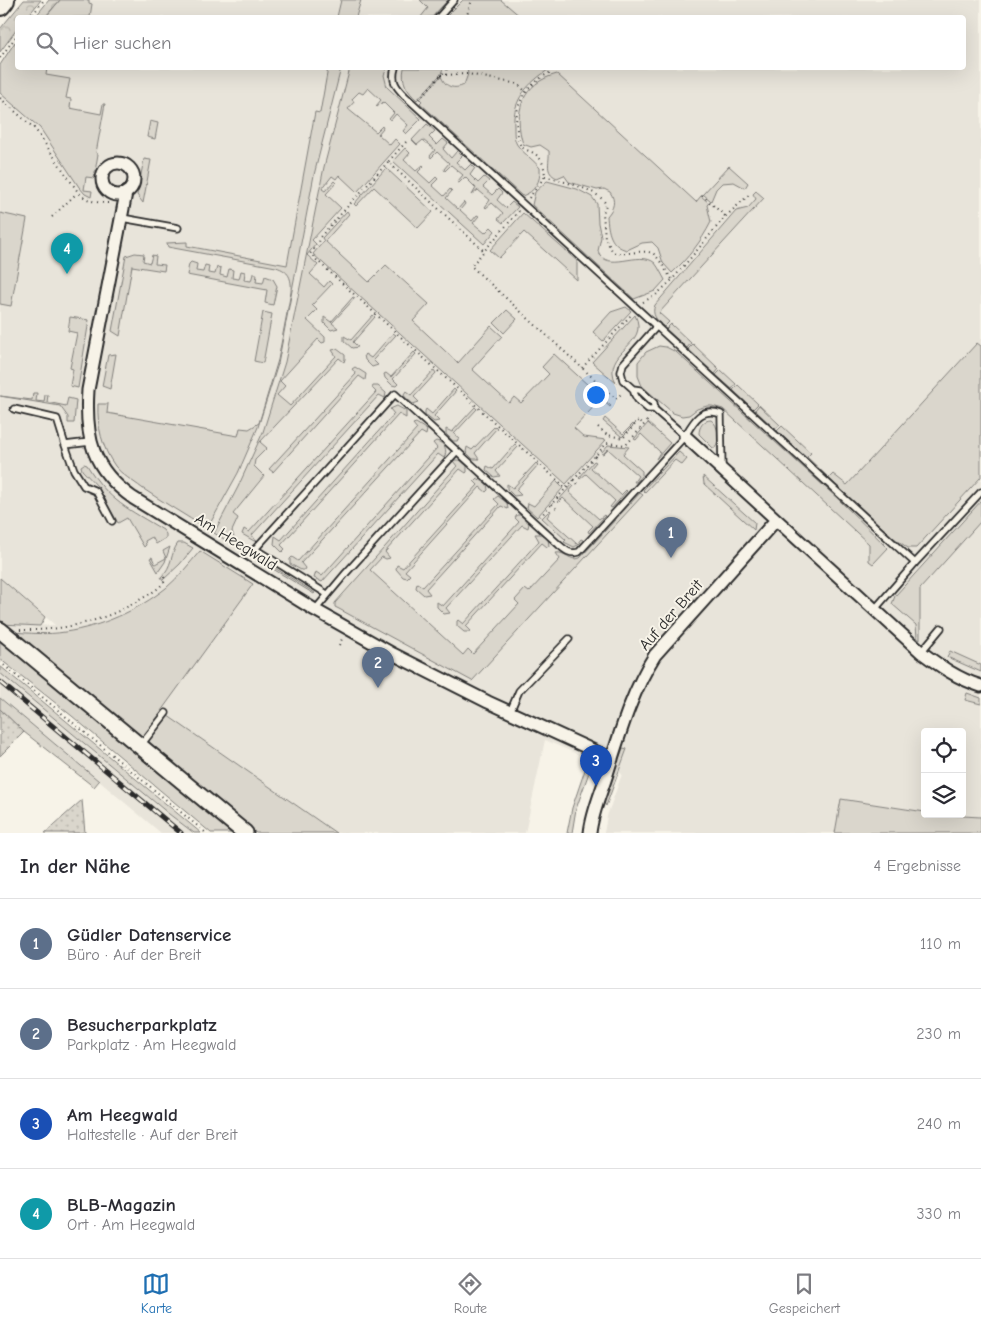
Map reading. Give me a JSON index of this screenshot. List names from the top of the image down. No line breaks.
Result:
{"streets":{"street":["Am Heegwald","Auf der Breit"]},"crossings":[["Am Heegwald","Auf der Breit"]],"page":{"search":"Hier suchen","pins":["4","1","2","3"],"heading":["In der Nähe","4 Ergebnisse"],"list":[{"mark":"1","name":"Güdler Datenservice","note":"Büro · Auf der Breit","value":"110 m"},{"mark":"2","name":"Besucherparkplatz","note":"Parkplatz · Am Heegwald","value":"230 m"},{"mark":"3","name":"Am Heegwald","note":"Haltestelle · Auf der Breit","value":"240 m"},{"mark":"4","name":"BLB-Magazin","note":"Ort · Am Heegwald","value":"330 m"}],"nav":["Karte","Route","Gespeichert"]}}
